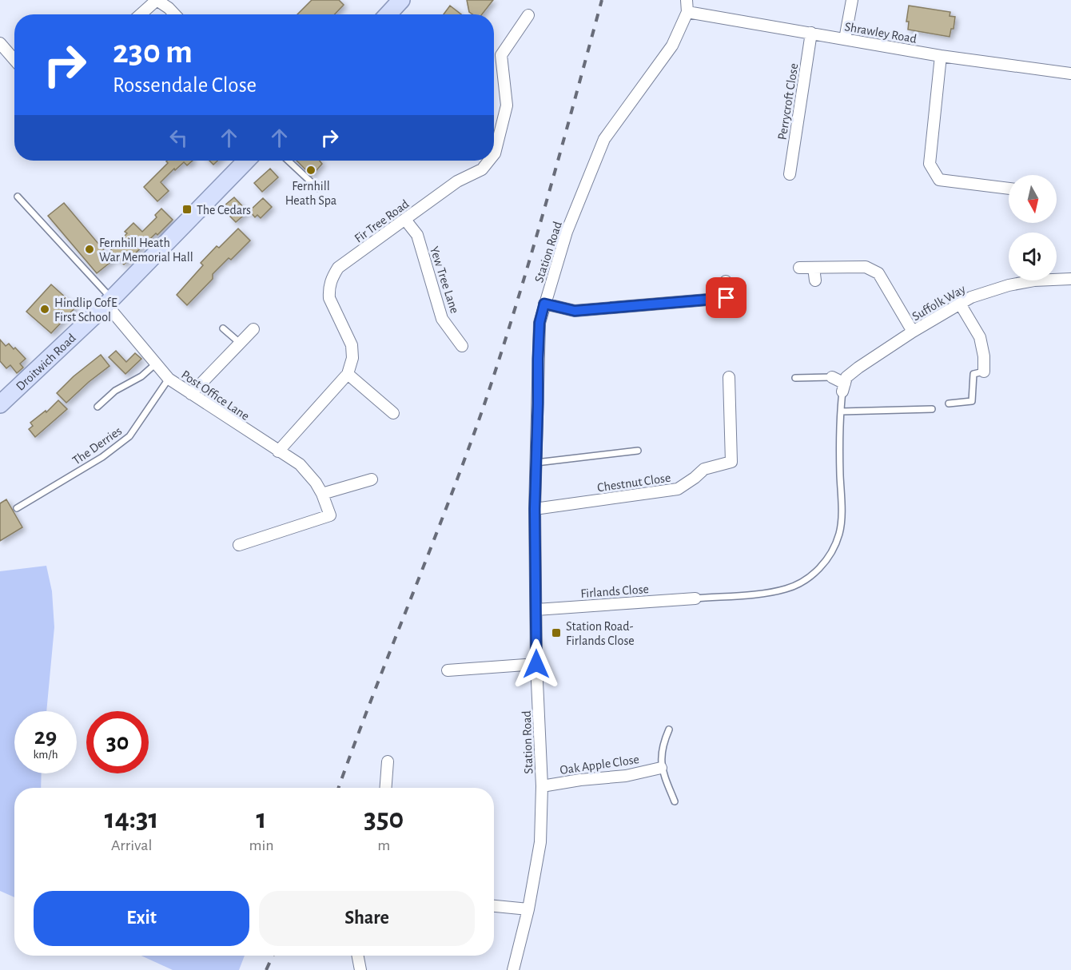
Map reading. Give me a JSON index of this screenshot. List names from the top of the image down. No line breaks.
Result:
{"streets":{"main road":["Droitwich Road"],"street":["Shrawley Road","Perrycroft Close","Fir Tree Road","Station Road","Yew Tree Lane","Suffolk Way","Post Office Lane","Chestnut Close","Firlands Close","Oak Apple Close"],"lane":["The Derries"]},"crossings":[["Shrawley Road","Perrycroft Close"],["Shrawley Road","Station Road"],["Fir Tree Road","Yew Tree Lane"],["Station Road","Chestnut Close"],["Station Road","Firlands Close"],["Station Road","Oak Apple Close"],["Droitwich Road","Post Office Lane"],["Post Office Lane","The Derries"]],"places":{"other":["Fernhill Heath Spa","Fernhill Heath War Memorial Hall","Hindlip CofE First School"],"transit":["The Cedars","Station Road- Firlands Close"]},"north":"bottom","page":{"turn":["230 m","Rossendale Close"],"speed":"29 km/h","limit":"30","eta":["14:31","Arrival","1","min","350","m"],"buttons":["Exit","Share"]}}
